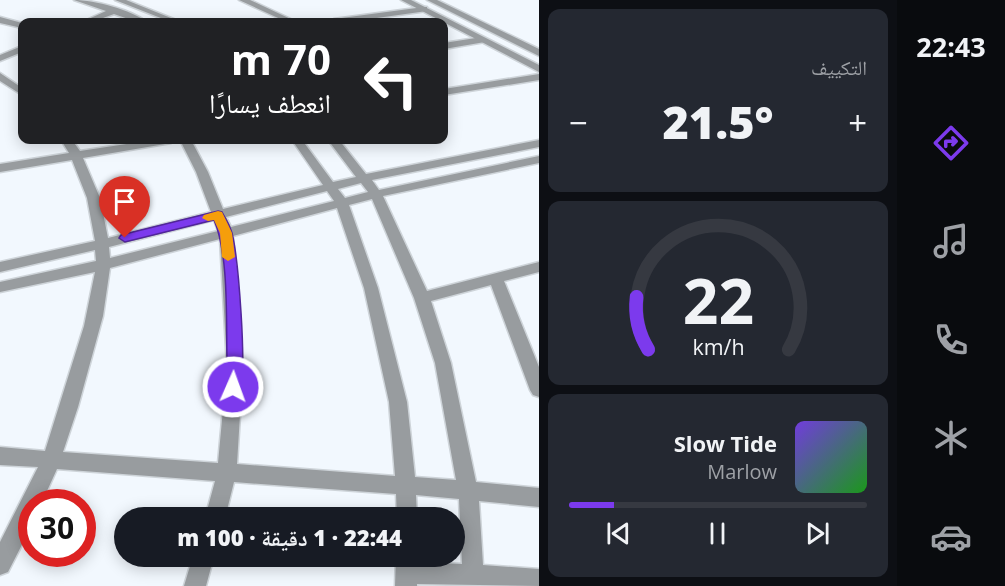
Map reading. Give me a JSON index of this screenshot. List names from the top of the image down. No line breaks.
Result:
{"page":{"tabs":"22:43","tile":"التكييف","turn":["70 m","انعطف يسارًا"],"heat":["−","21.5°","+"],"song":["Slow Tide","Marlow"],"limit":"30","trip":"22:44 · 1 دقيقة · 100 m","gauge":["22","km/h"]}}
